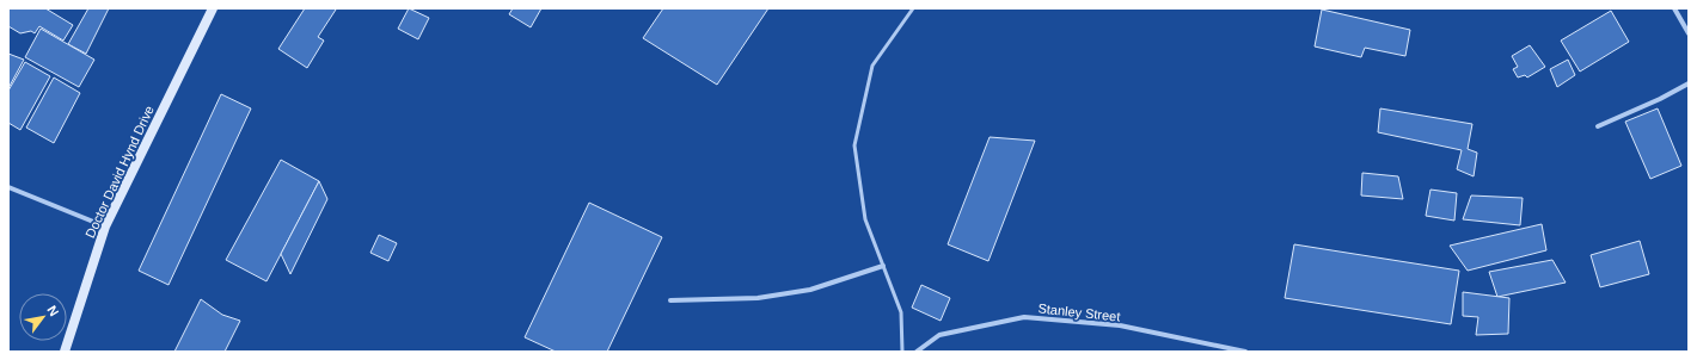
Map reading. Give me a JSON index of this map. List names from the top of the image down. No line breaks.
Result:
{"streets":{"main road":["Doctor David Hynd Drive"],"street":["Stanley Street"]},"north":"top right"}
